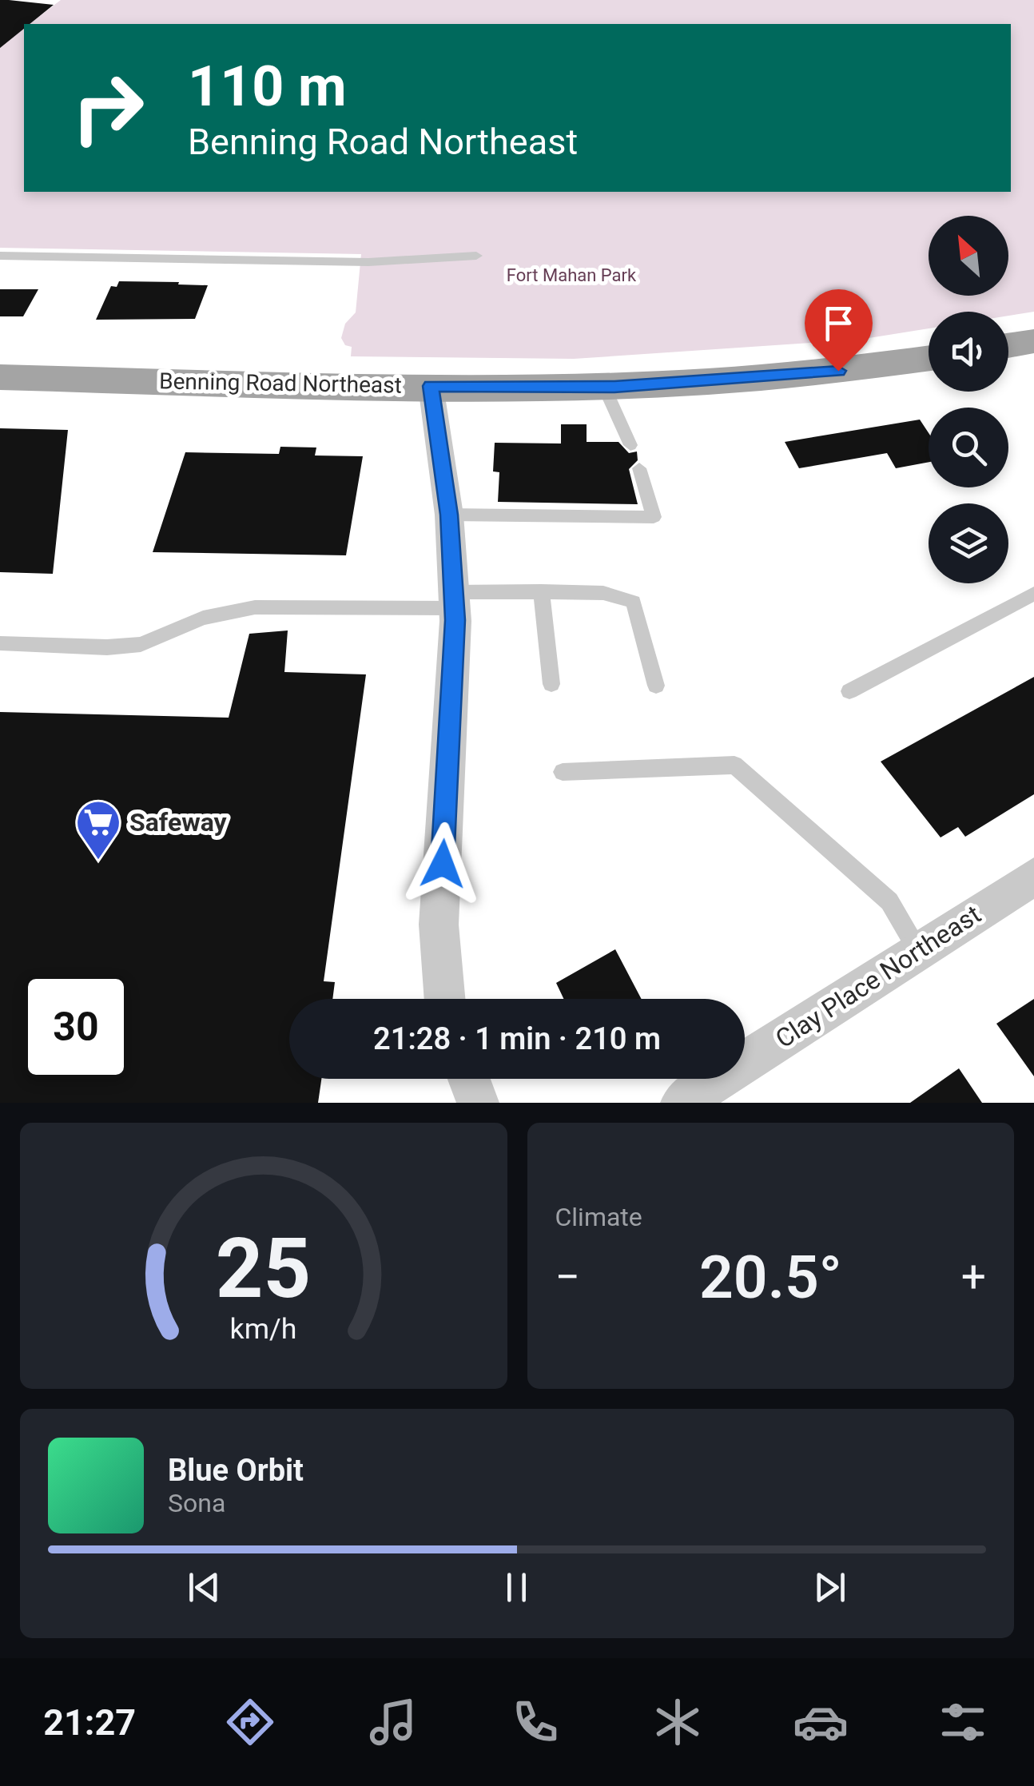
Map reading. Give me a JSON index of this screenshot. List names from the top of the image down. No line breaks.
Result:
{"streets":{"main road":["Benning Road Northeast"],"street":["Clay Place Northeast"]},"parks":["Fort Mahan Park"],"places":{"supermarket":["Safeway"]},"north":"top left","page":{"turn":["110 m","Benning Road Northeast"],"limit":"30","trip":"21:28 · 1 min · 210 m","tile":"Climate","heat":["−","20.5°","+"],"song":["Blue Orbit","Sona"],"tabs":"21:27","gauge":["25","km/h"]}}
